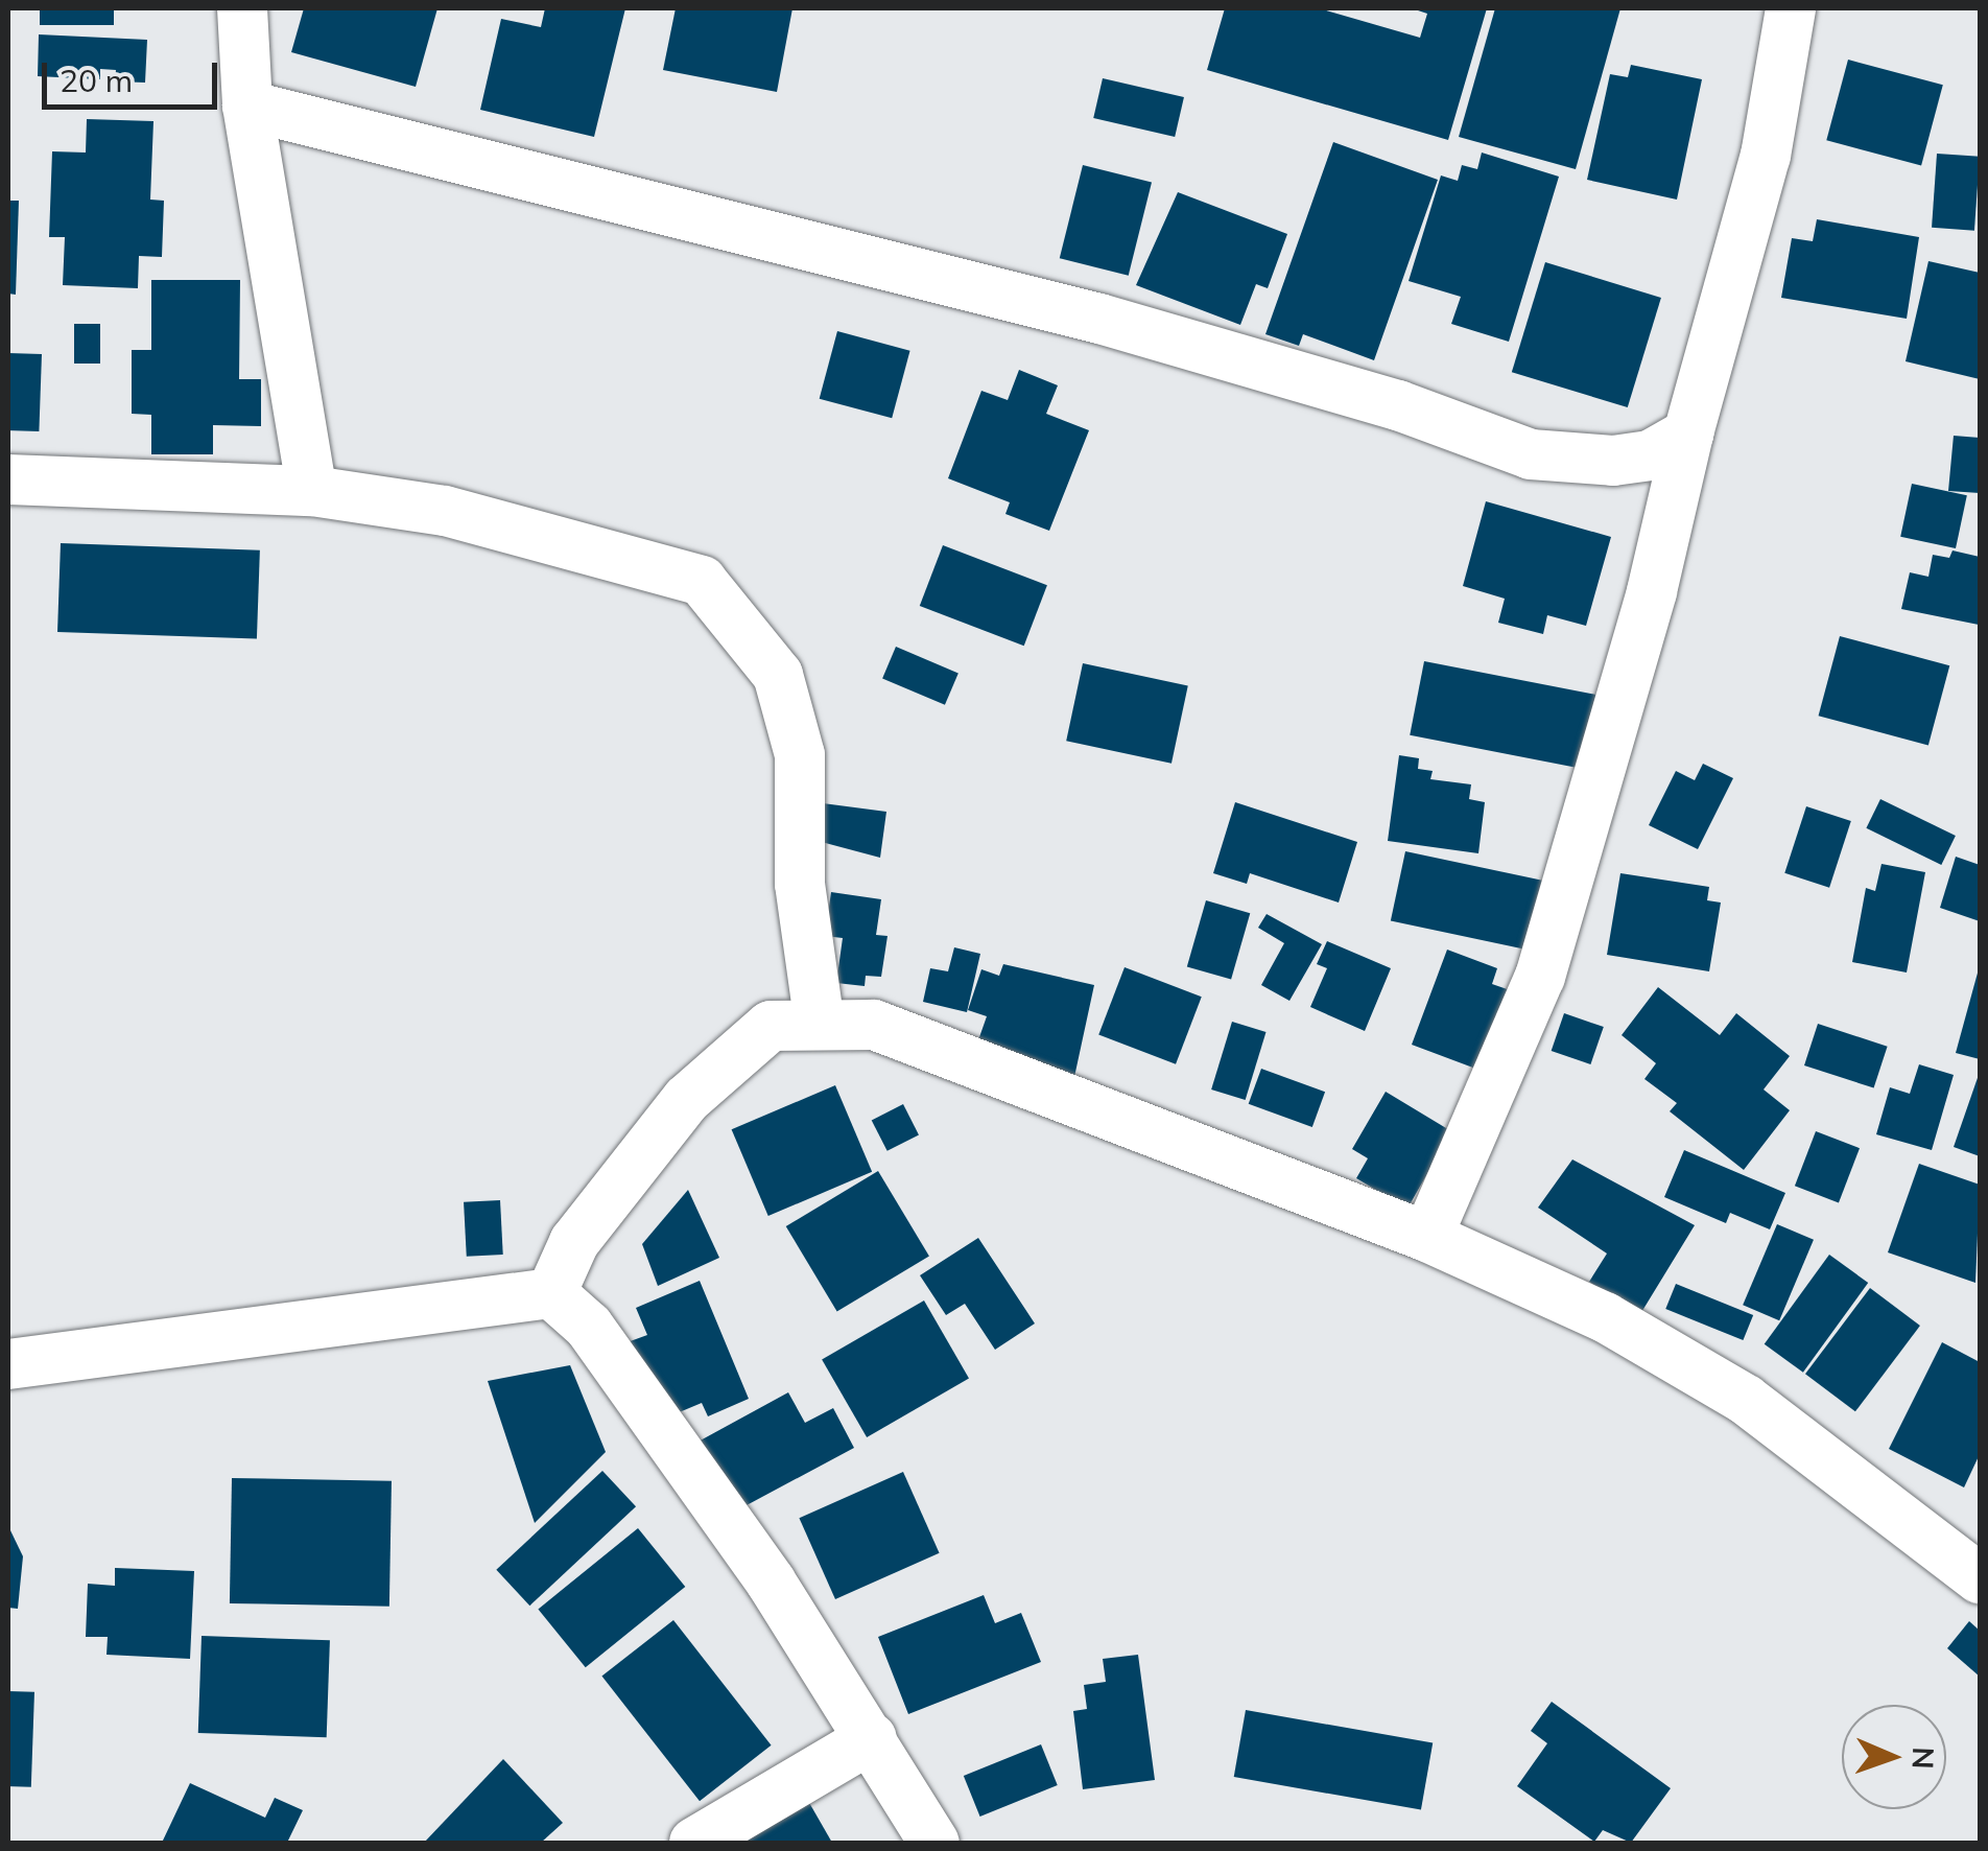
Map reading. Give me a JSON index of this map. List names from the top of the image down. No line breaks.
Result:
{"scale_bar":"20 m","north":"right"}
